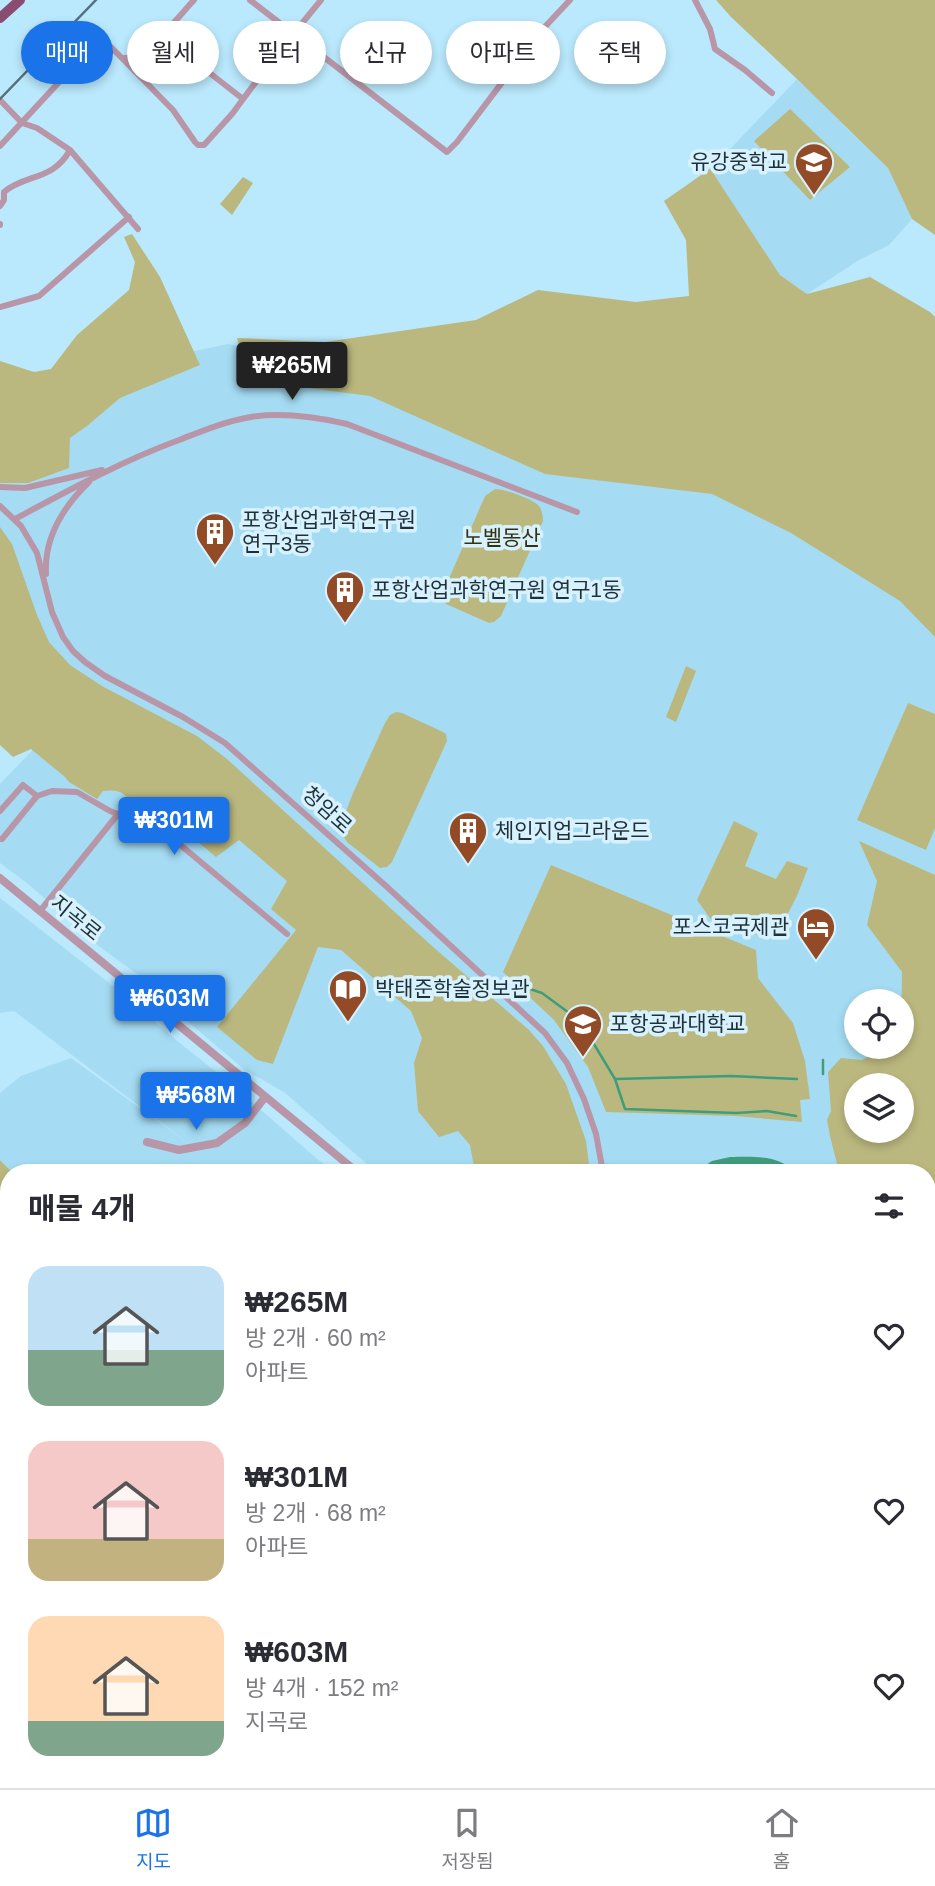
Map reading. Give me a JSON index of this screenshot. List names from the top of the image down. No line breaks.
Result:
{"streets":{"street":["청암로","지곡로"]},"parks":["노벨동산"],"places":{"school or university":["유강중학교","포항공과대학교"],"building":["포항산업과학연구원 연구3동","포항산업과학연구원 연구1동","체인지업그라운드"],"hotel":["포스코국제관"],"library":["박태준학술정보관"]},"page":{"chip":["매매","월세","필터","신규","아파트","주택"],"price":["₩265M","₩301M","₩603M","₩568M"],"heading":"매물 4개","list":[{"name":"₩265M","note":"방 2개 · 60 m² · 아파트"},{"name":"₩301M","note":"방 2개 · 68 m² · 아파트"},{"name":"₩603M","note":"방 4개 · 152 m² · 지곡로"}],"tabs":["지도","저장됨","홈"]}}
